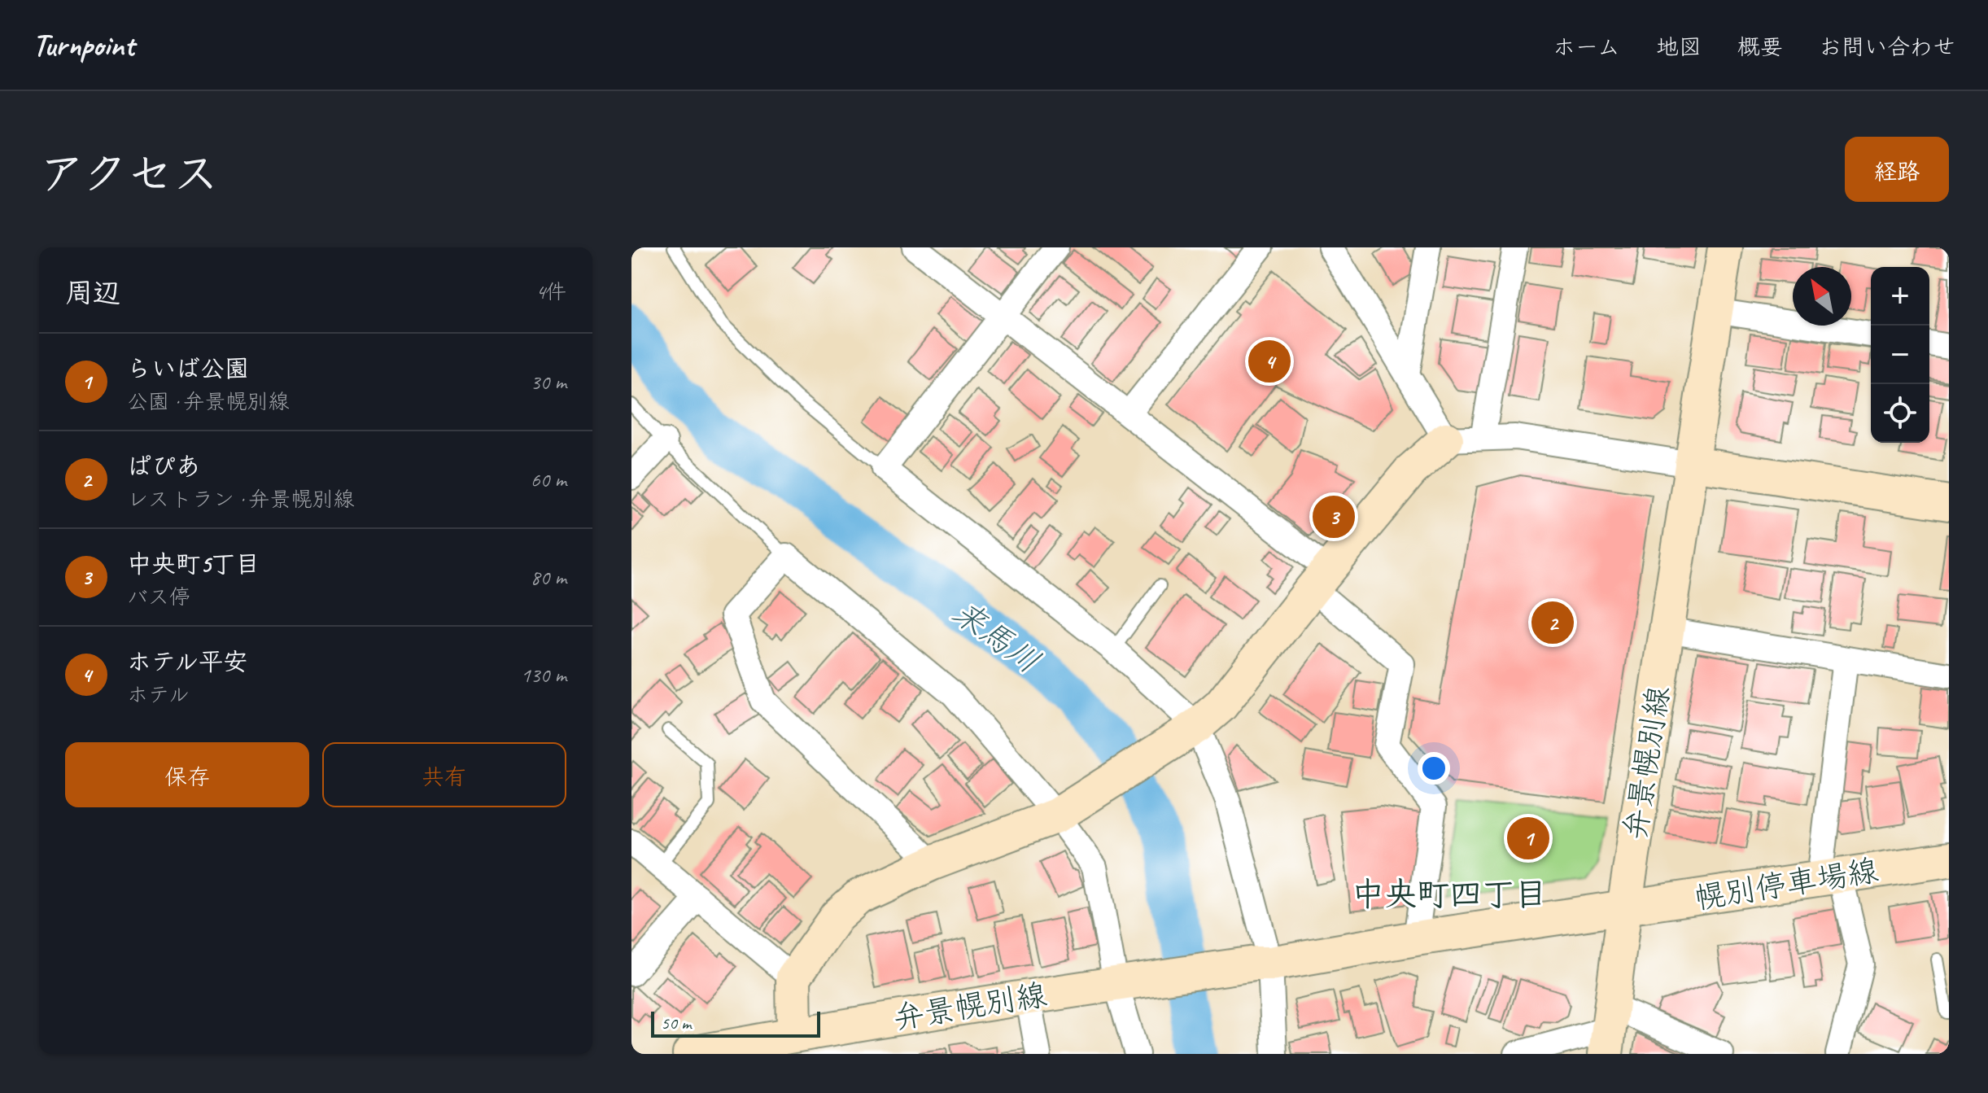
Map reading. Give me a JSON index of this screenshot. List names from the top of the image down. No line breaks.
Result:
{"streets":{"main road":["弁景幌別線","幌別停車場線"]},"crossings":[["弁景幌別線","幌別停車場線"]],"districts":["中央町四丁目"],"water":["来馬川"],"scale_bar":"50 m","north":"top left","page":{"header":"Turnpoint","nav":["ホーム","地図","概要","お問い合わせ"],"title":"アクセス","buttons":["経路",["保存","共有"]],"heading":["周辺","4件"],"map_buttons":["+","−"],"list":[{"mark":"1","name":"らいば公園","note":"公園 · 弁景幌別線","value":"30 m"},{"mark":"2","name":"ぱぴあ","note":"レストラン · 弁景幌別線","value":"60 m"},{"mark":"3","name":"中央町5丁目","note":"バス停","value":"80 m"},{"mark":"4","name":"ホテル平安","note":"ホテル","value":"130 m"}],"pins":["4","3","2","1"],"scale":"50 m"}}
